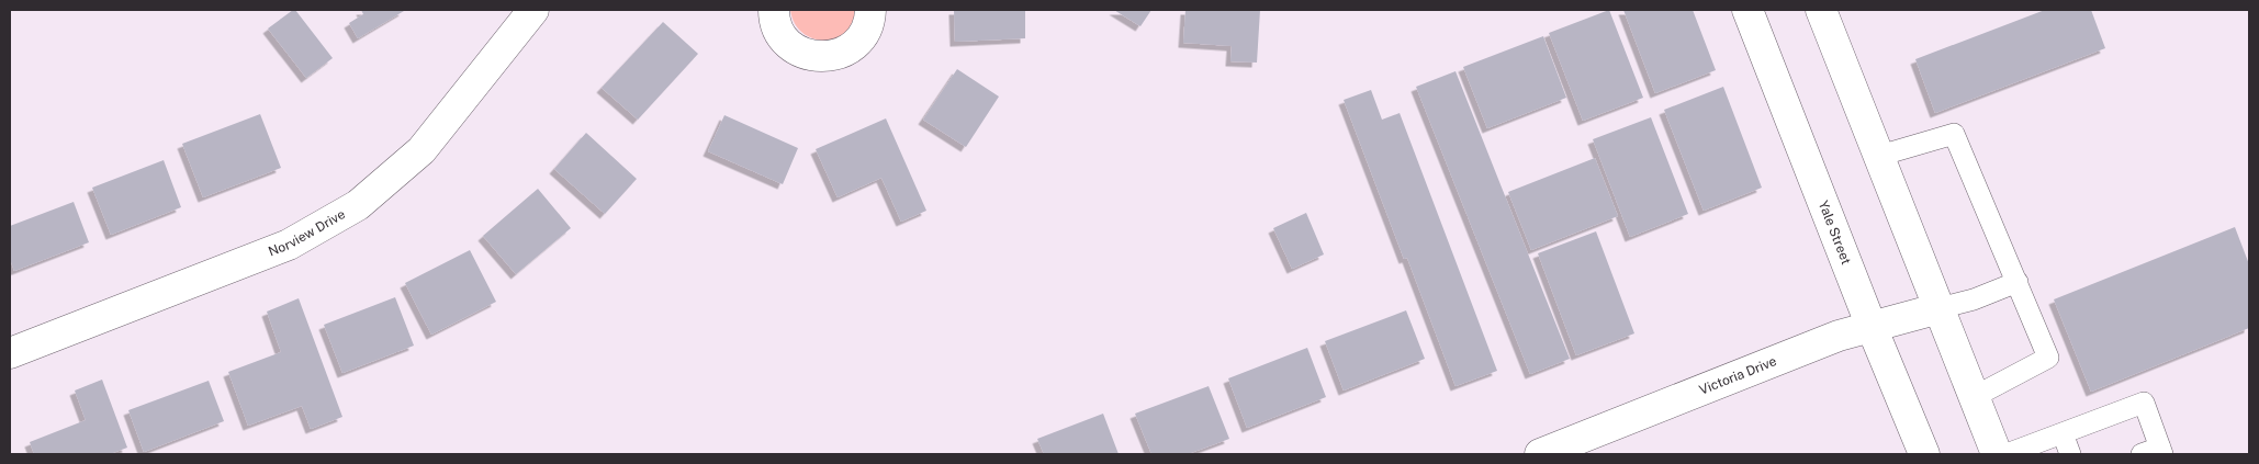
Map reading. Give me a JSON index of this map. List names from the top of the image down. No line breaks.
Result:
{"streets":{"street":["Norview Drive","Yale Street","Victoria Drive"]},"crossings":[["Yale Street","Victoria Drive"]]}
